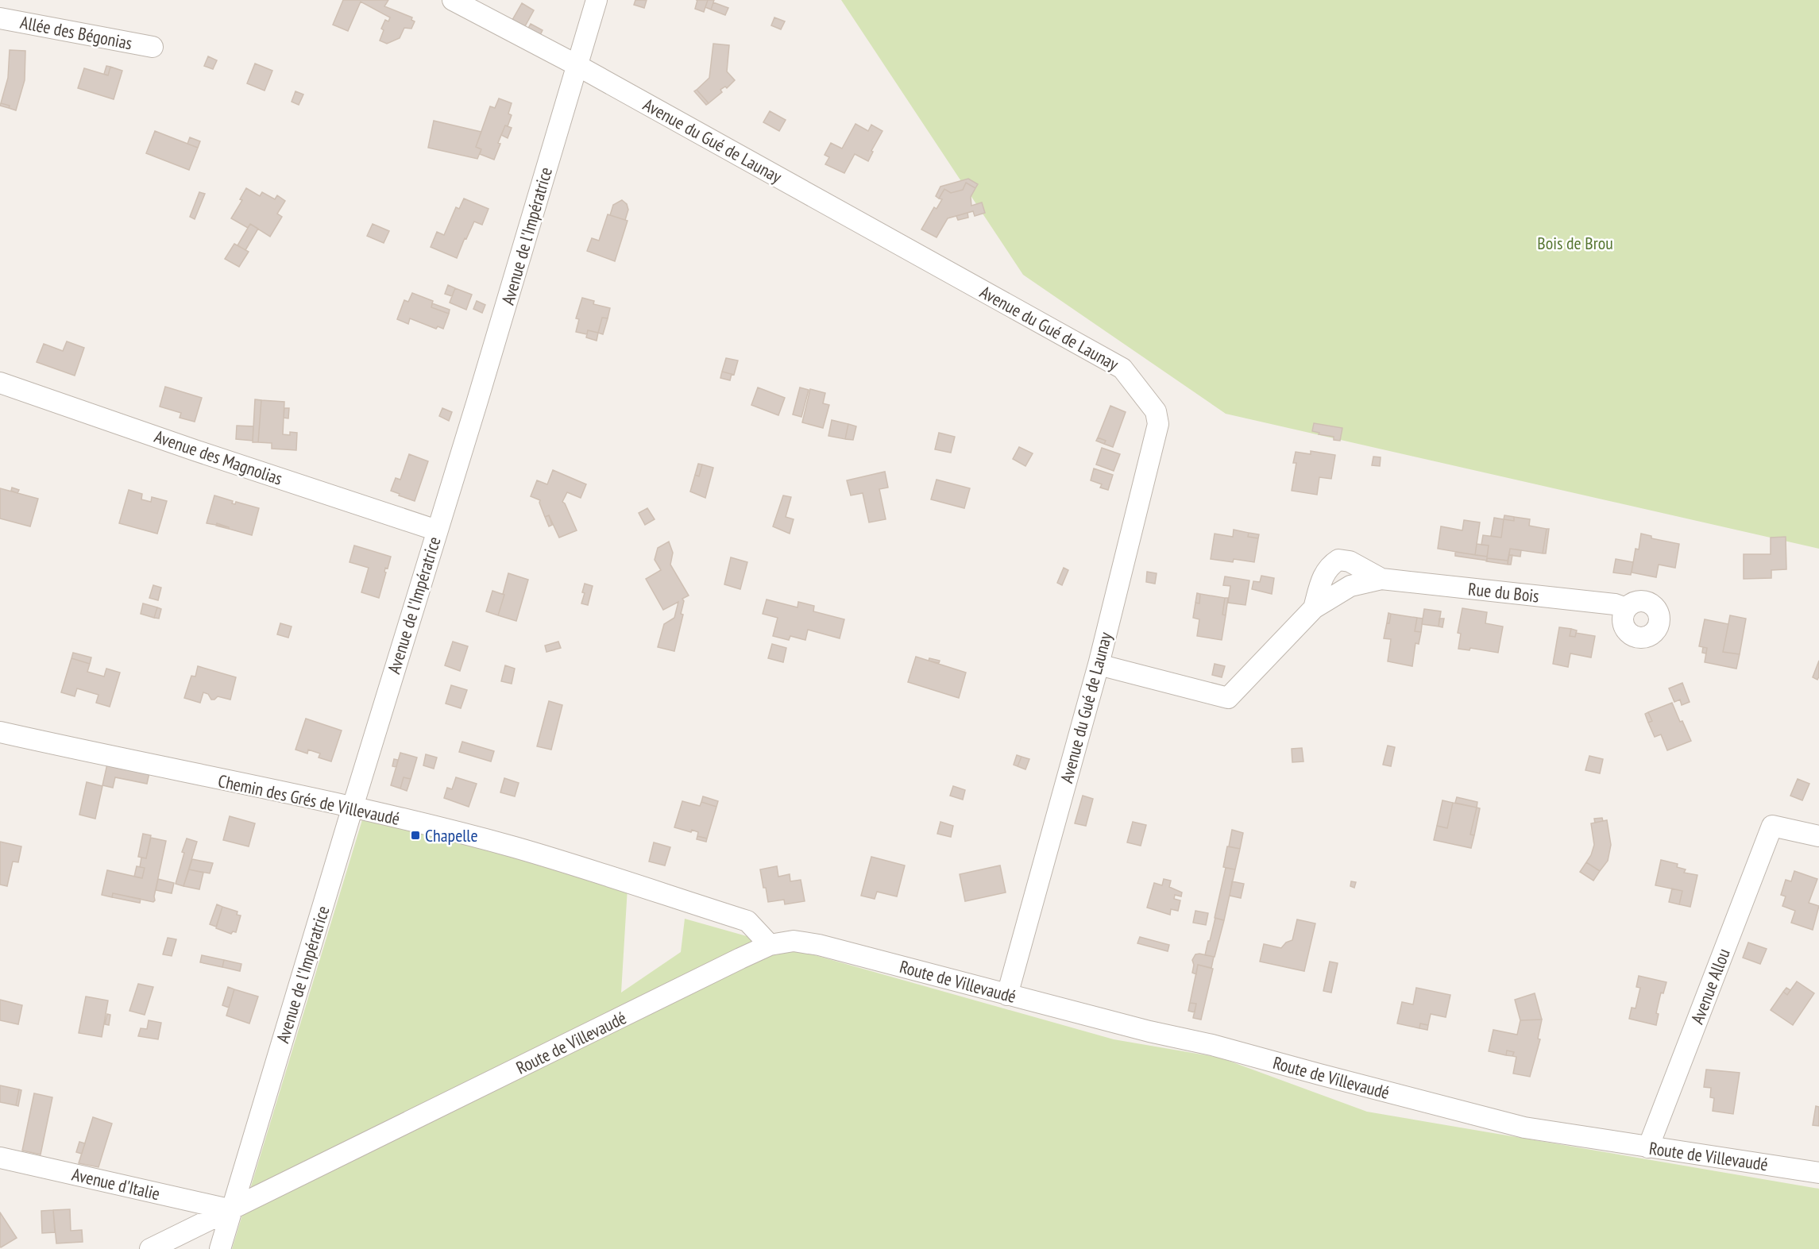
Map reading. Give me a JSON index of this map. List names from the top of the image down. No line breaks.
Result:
{"streets":{"street":["Allée des Bégonias","Avenue du Gué de Launay","Avenue de l'Impératrice","Avenue des Magnolias","Rue du Bois","Chemin des Grés de Villevaudé","Route de Villevaudé","Avenue Allou","Avenue d'Italie"]},"crossings":[["Avenue du Gué de Launay","Avenue de l'Impératrice"],["Avenue du Gué de Launay","Rue du Bois"],["Avenue du Gué de Launay","Route de Villevaudé"],["Avenue de l'Impératrice","Avenue des Magnolias"],["Avenue de l'Impératrice","Chemin des Grés de Villevaudé"],["Avenue de l'Impératrice","Route de Villevaudé"],["Avenue de l'Impératrice","Avenue d'Italie"],["Chemin des Grés de Villevaudé","Route de Villevaudé"],["Route de Villevaudé","Avenue Allou"],["Route de Villevaudé","Avenue d'Italie"]],"parks":["Bois de Brou"],"places":{"transit":["Chapelle"]}}
